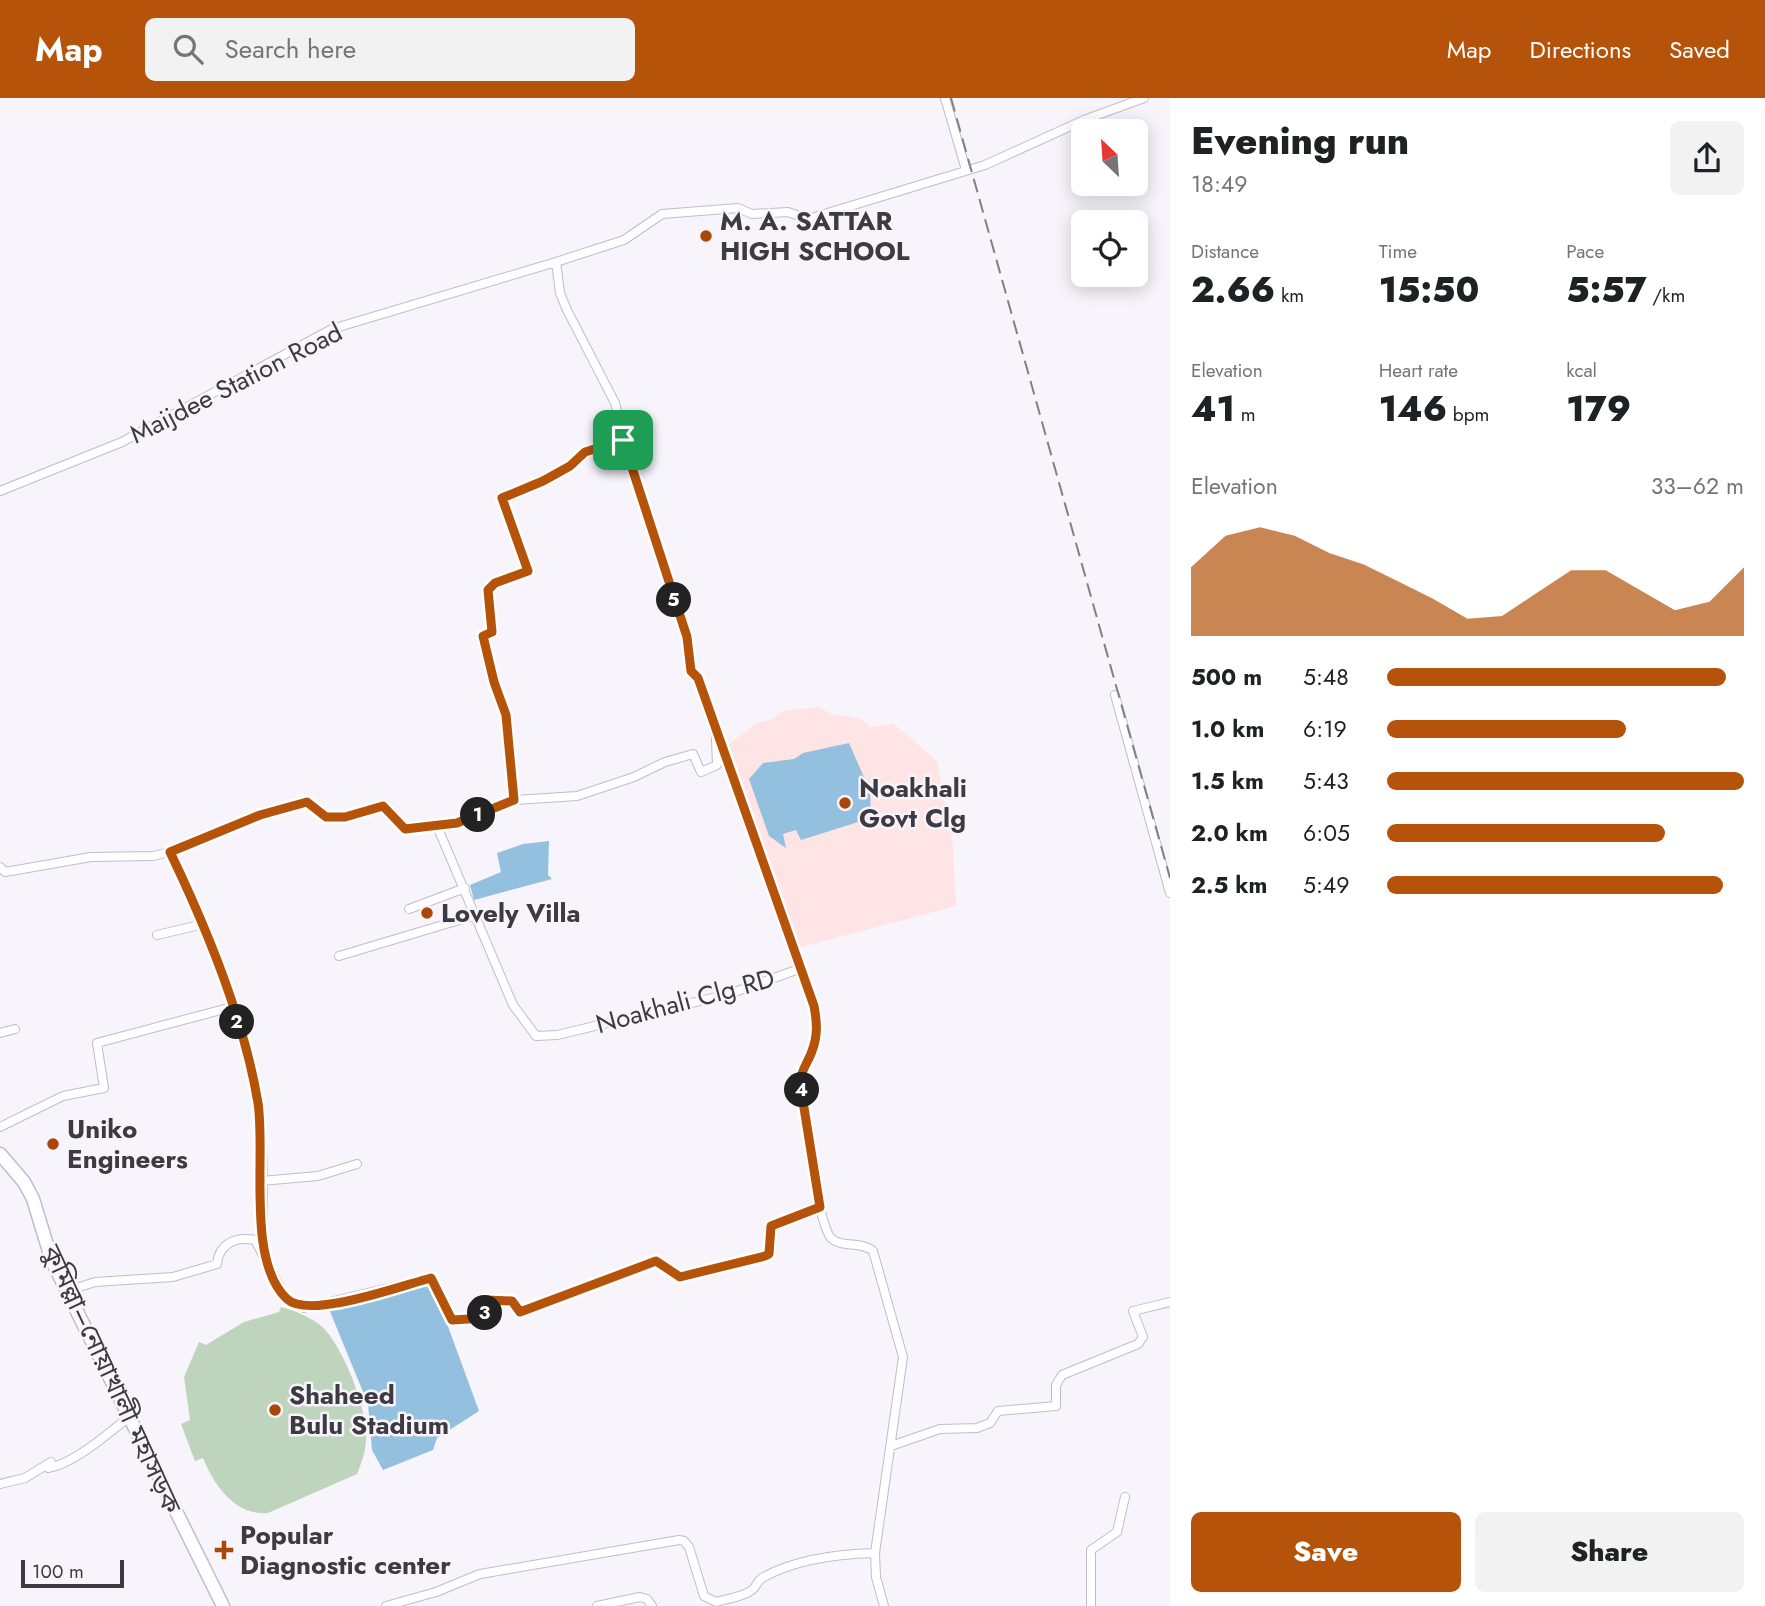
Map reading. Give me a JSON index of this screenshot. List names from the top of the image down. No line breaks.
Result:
{"streets":{"highway":["কুমিল্লা–নোয়াখালী মহাসড়ক"],"street":["Maijdee Station Road","Noakhali Clg RD"]},"places":{"other":["M. A. SATTAR HIGH SCHOOL","Noakhali Govt Clg","Lovely Villa","Uniko Engineers","Shaheed Bulu Stadium"],"health":["Popular Diagnostic center"]},"scale_bar":"100 m","north":"top left","page":{"header":"Map","search":"Search here","nav":["Map","Directions","Saved"],"heading":["Evening run","18:49"],"stats":[["Distance","2.66 km"],["Time","15:50"],["Pace","5:57 /km"],["Elevation","41 m"],["Heart rate","146 bpm"],["kcal","179"]],"chart":["Elevation","33–62 m"],"pins":["5","1","2","4","3"],"list":[{"name":"500 m","note":"5:48"},{"name":"1.0 km","note":"6:19"},{"name":"1.5 km","note":"5:43"},{"name":"2.0 km","note":"6:05"},{"name":"2.5 km","note":"5:49"}],"buttons":["Save","Share"],"scale":"100 m"}}
